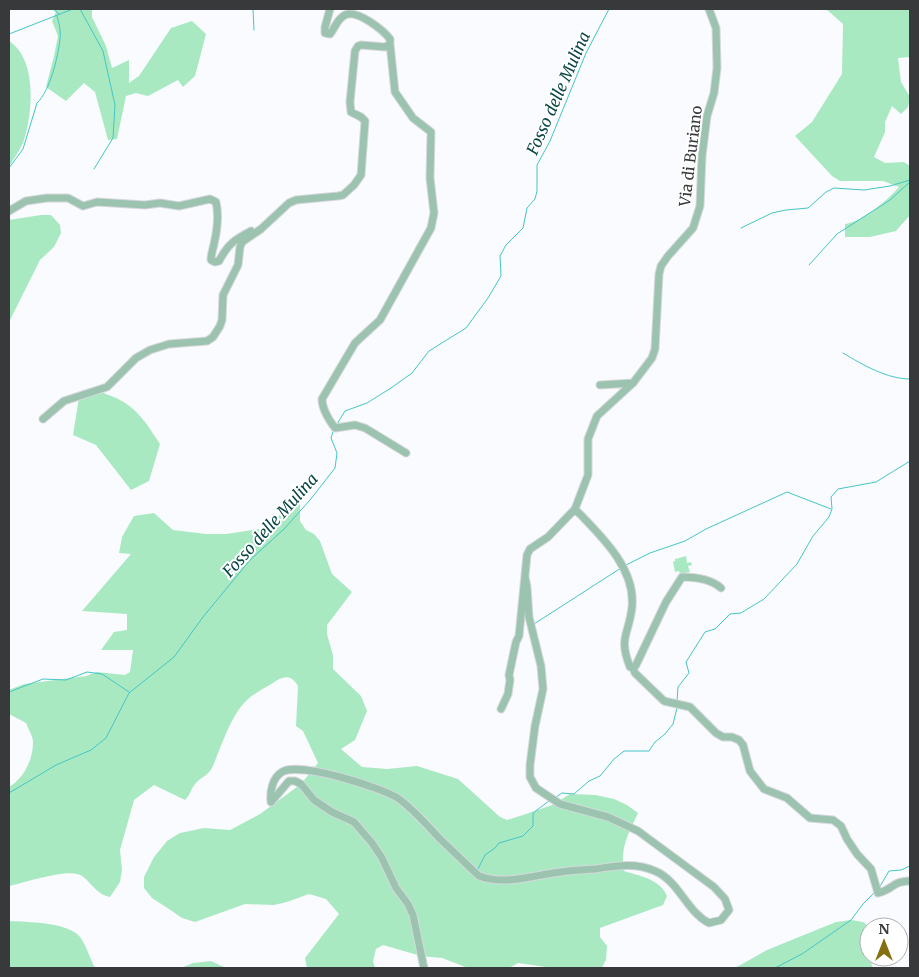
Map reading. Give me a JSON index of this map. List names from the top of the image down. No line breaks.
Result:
{"streets":{"street":["Via di Buriano"]},"water":["Fosso delle Mulina"],"north":"top"}
